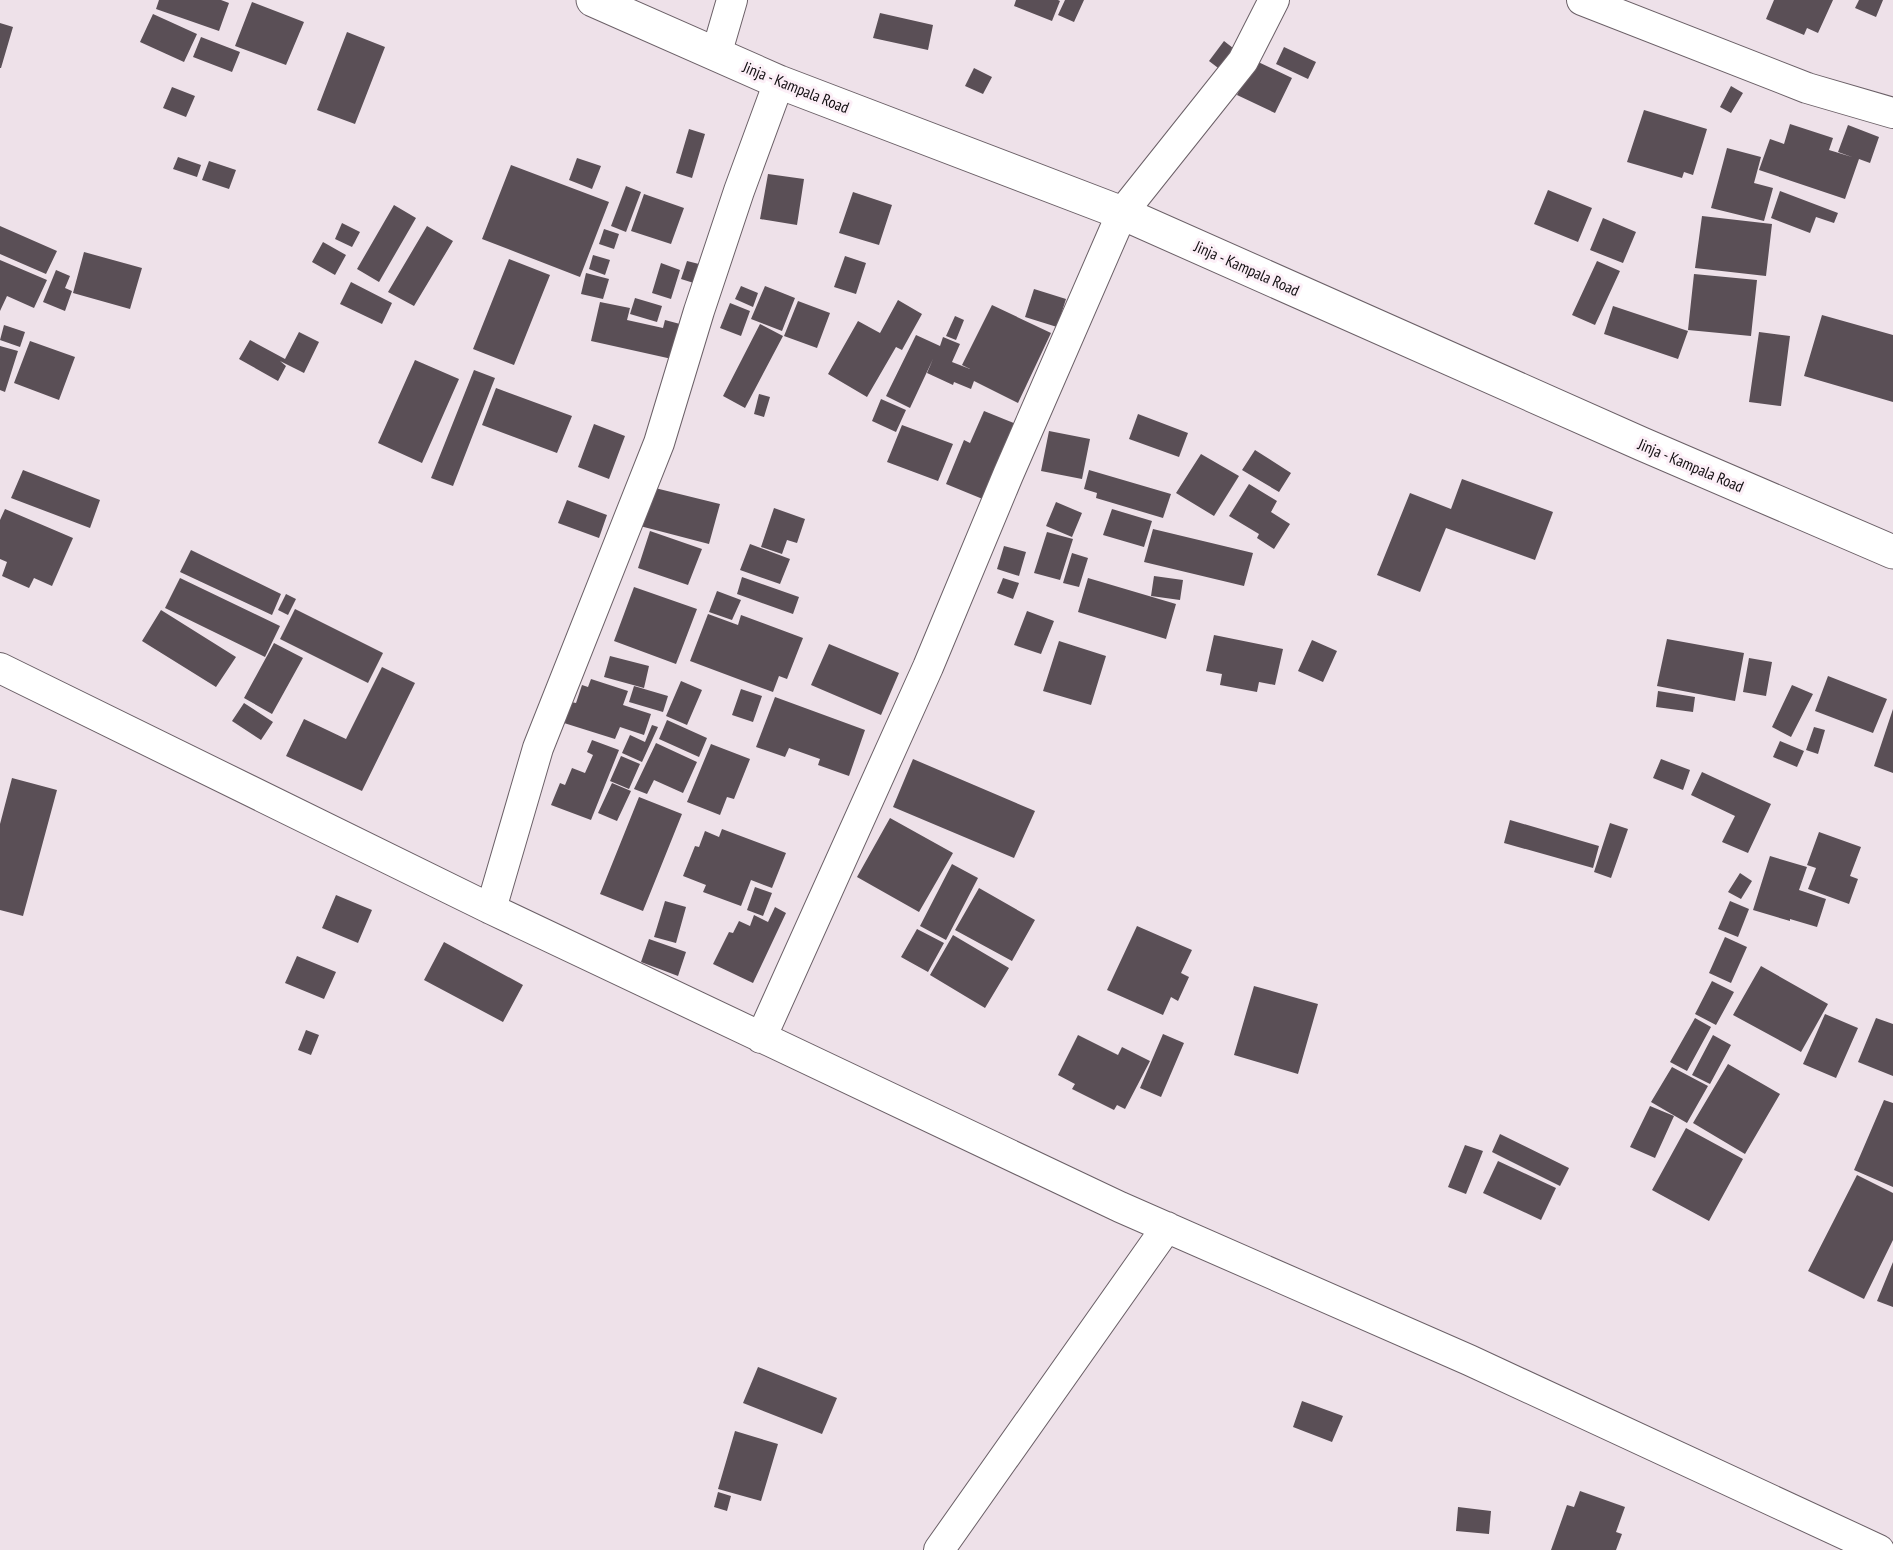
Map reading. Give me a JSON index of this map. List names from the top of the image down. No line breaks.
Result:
{"streets":{"highway":["Jinja - Kampala Road"]}}
